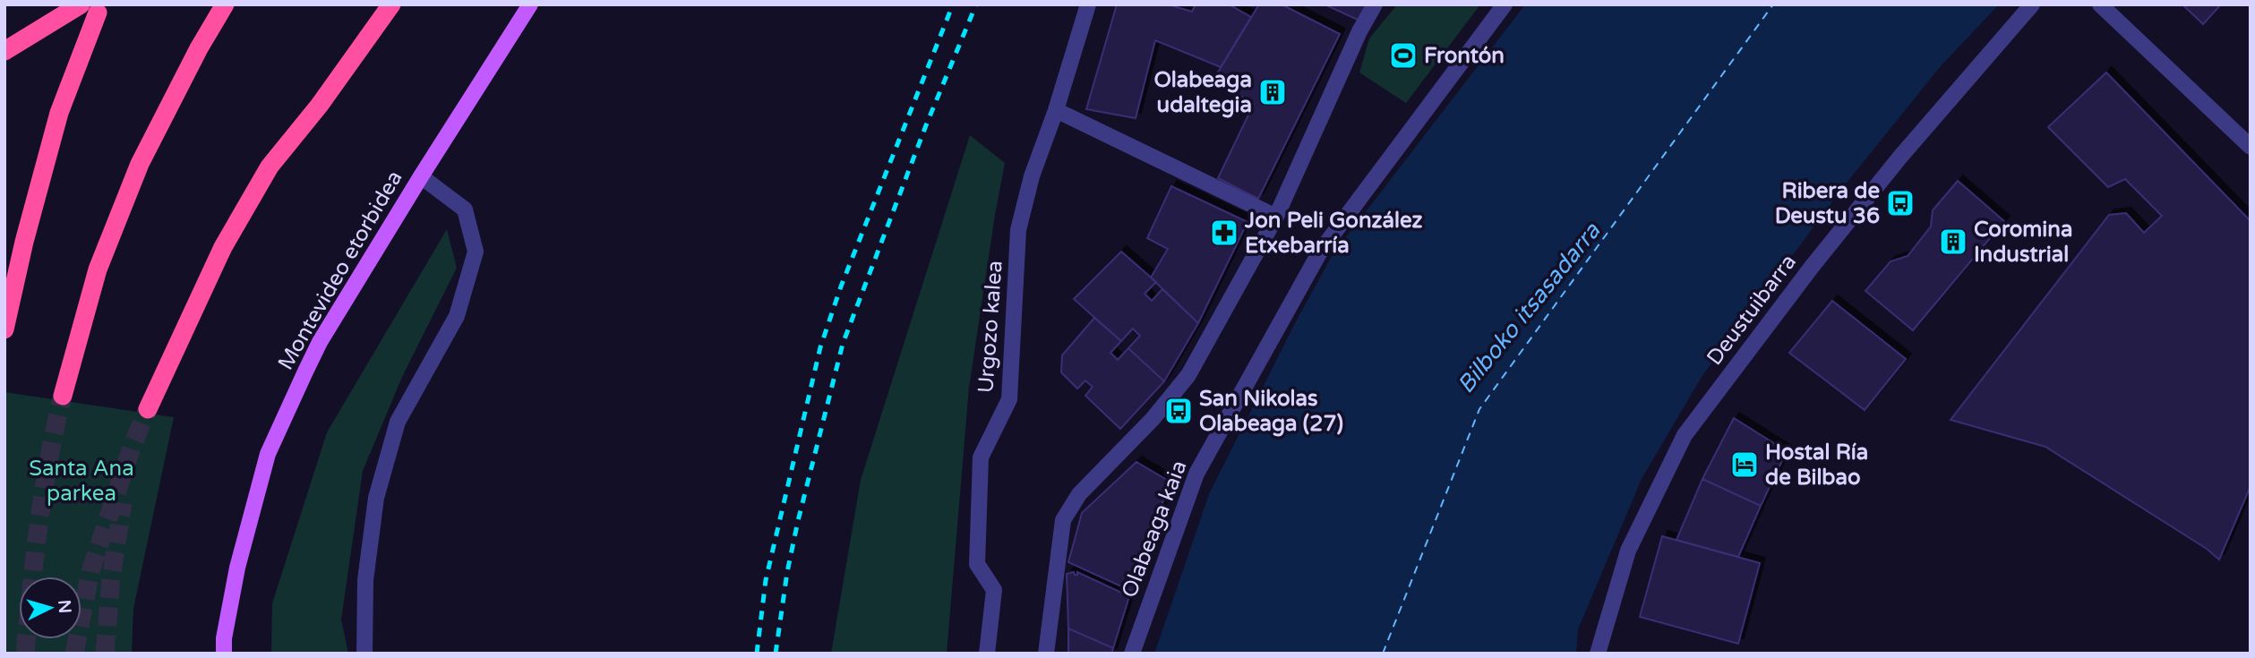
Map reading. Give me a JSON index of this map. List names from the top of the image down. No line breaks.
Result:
{"streets":{"main road":["Montevideo etorbidea"],"street":["Deustuibarra","Urgozo kalea","Olabeaga kaia"]},"water":["Bilboko itsasadarra"],"parks":["Santa Ana parkea"],"places":{"sports":["Frontón"],"building":["Olabeaga udaltegia","Coromina Industrial"],"bus stop":["Ribera de Deustu 36","San Nikolas Olabeaga (27)"],"pharmacy":["Jon Peli González Etxebarría"],"hotel":["Hostal Ría de Bilbao"]},"north":"right"}
